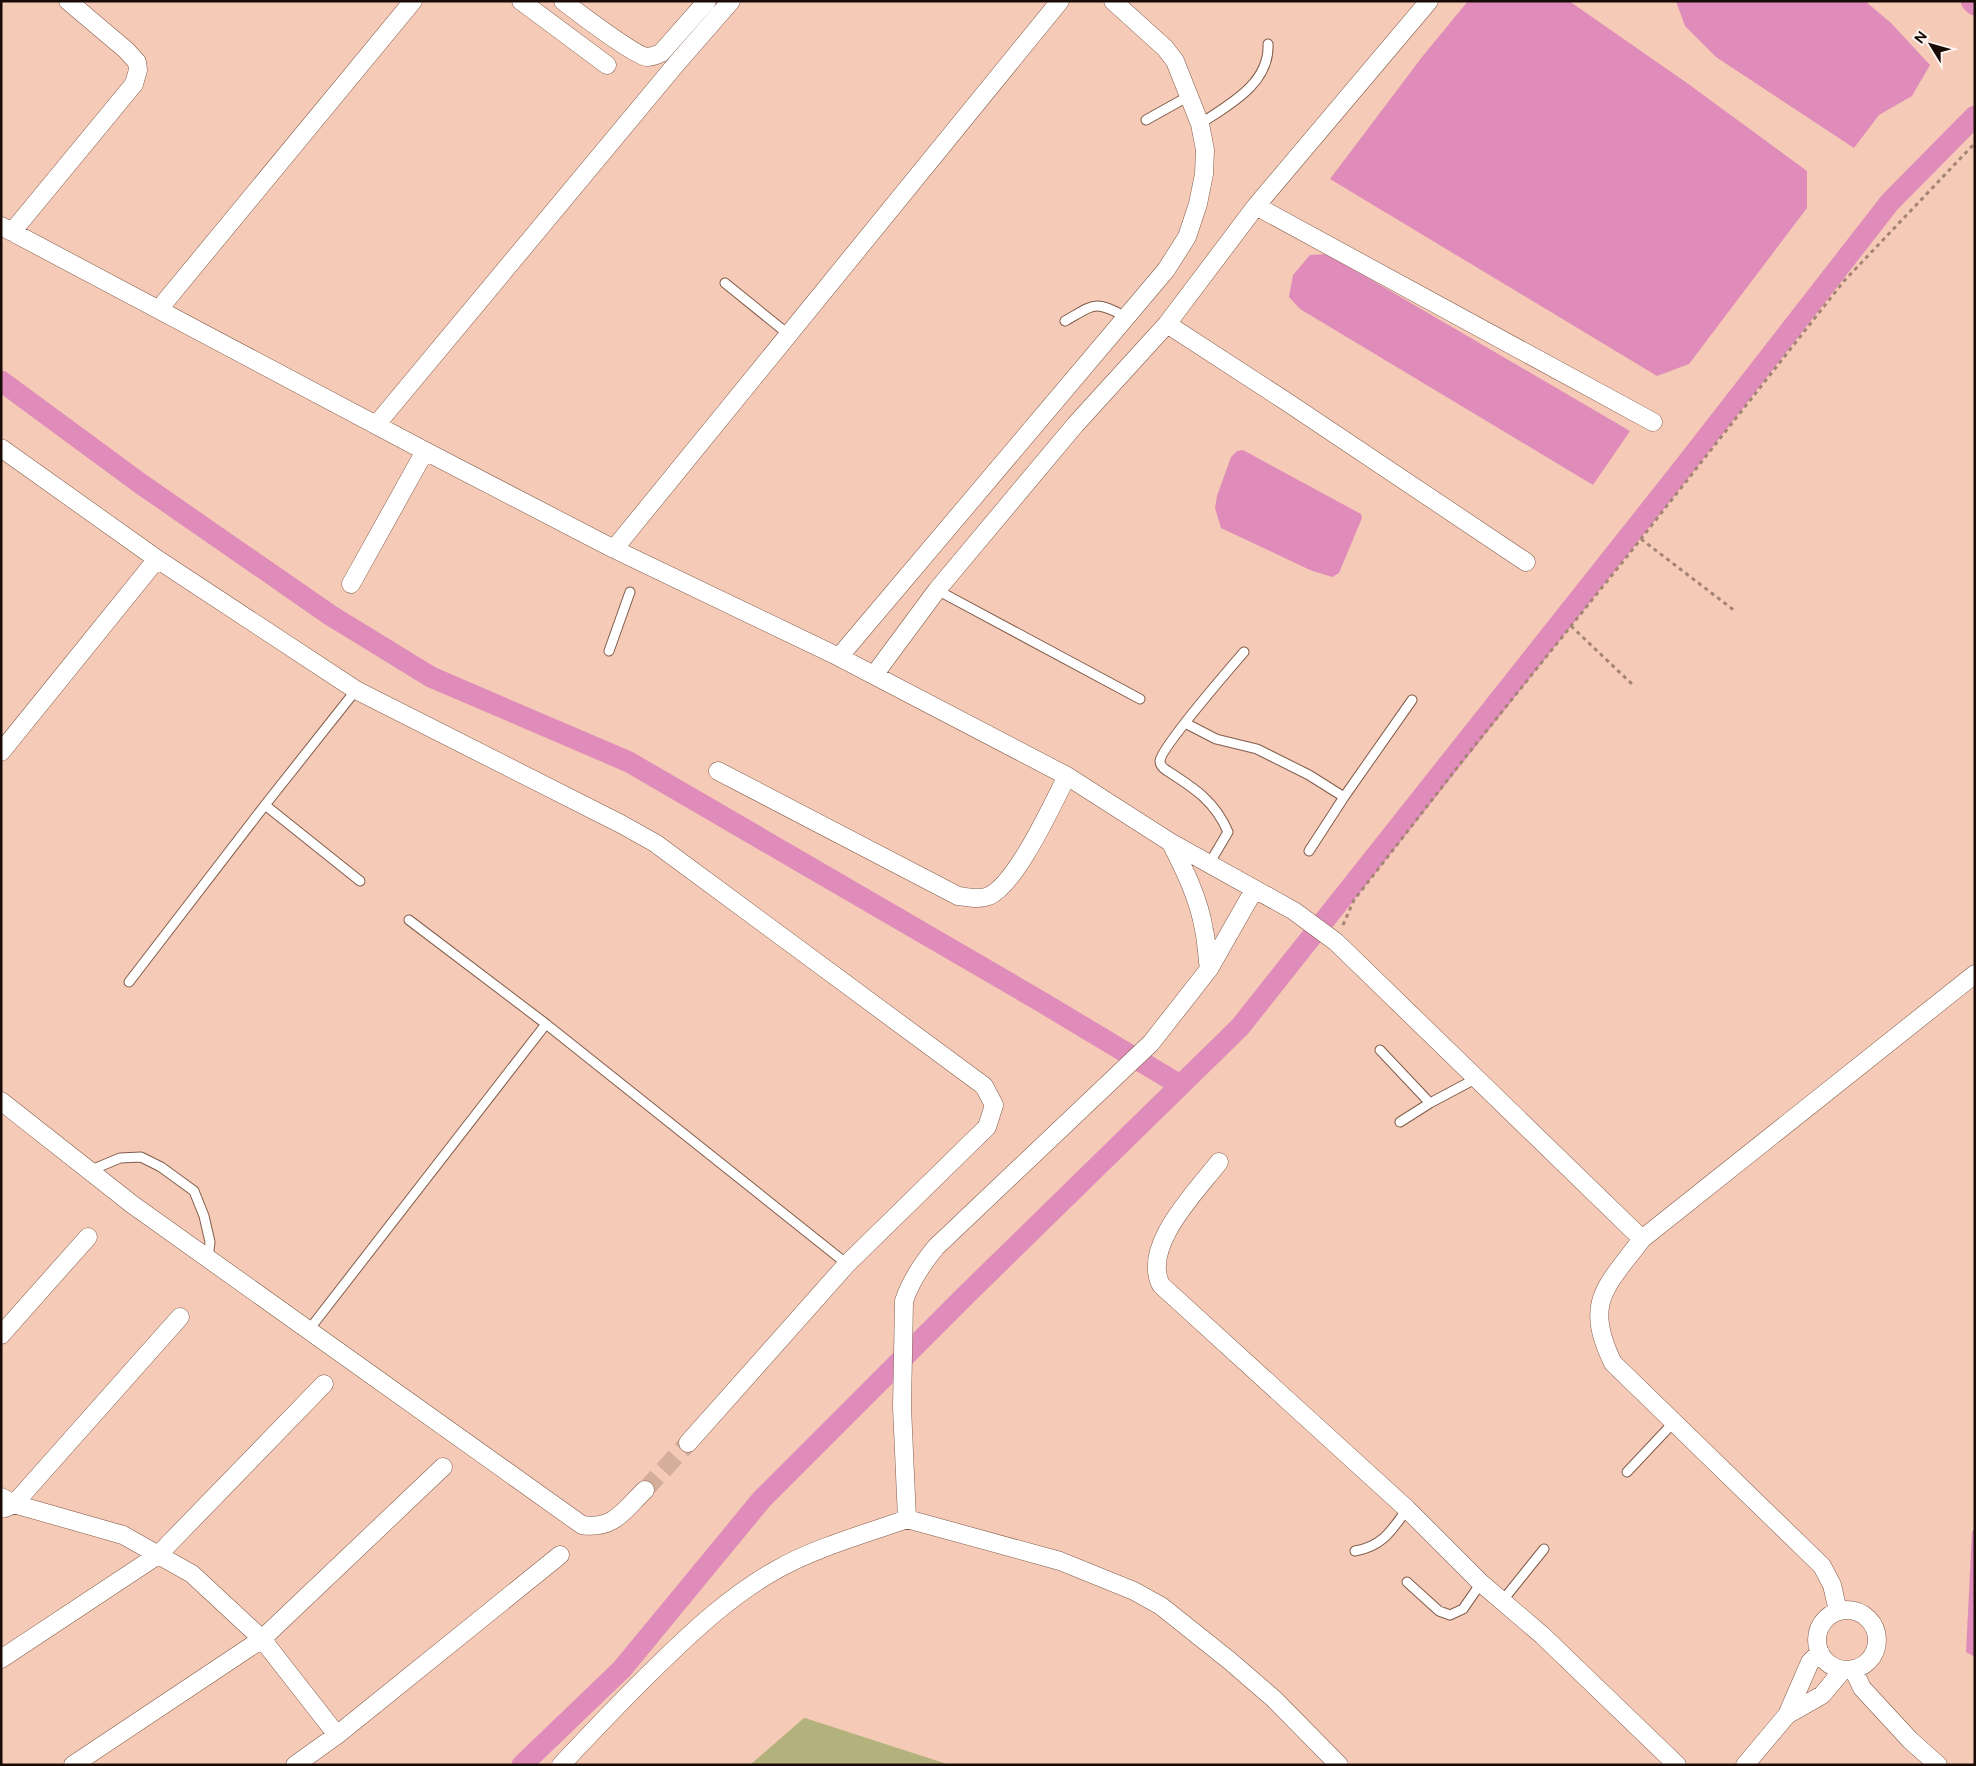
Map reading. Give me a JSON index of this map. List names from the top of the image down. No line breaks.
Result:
{"north":"top left"}
